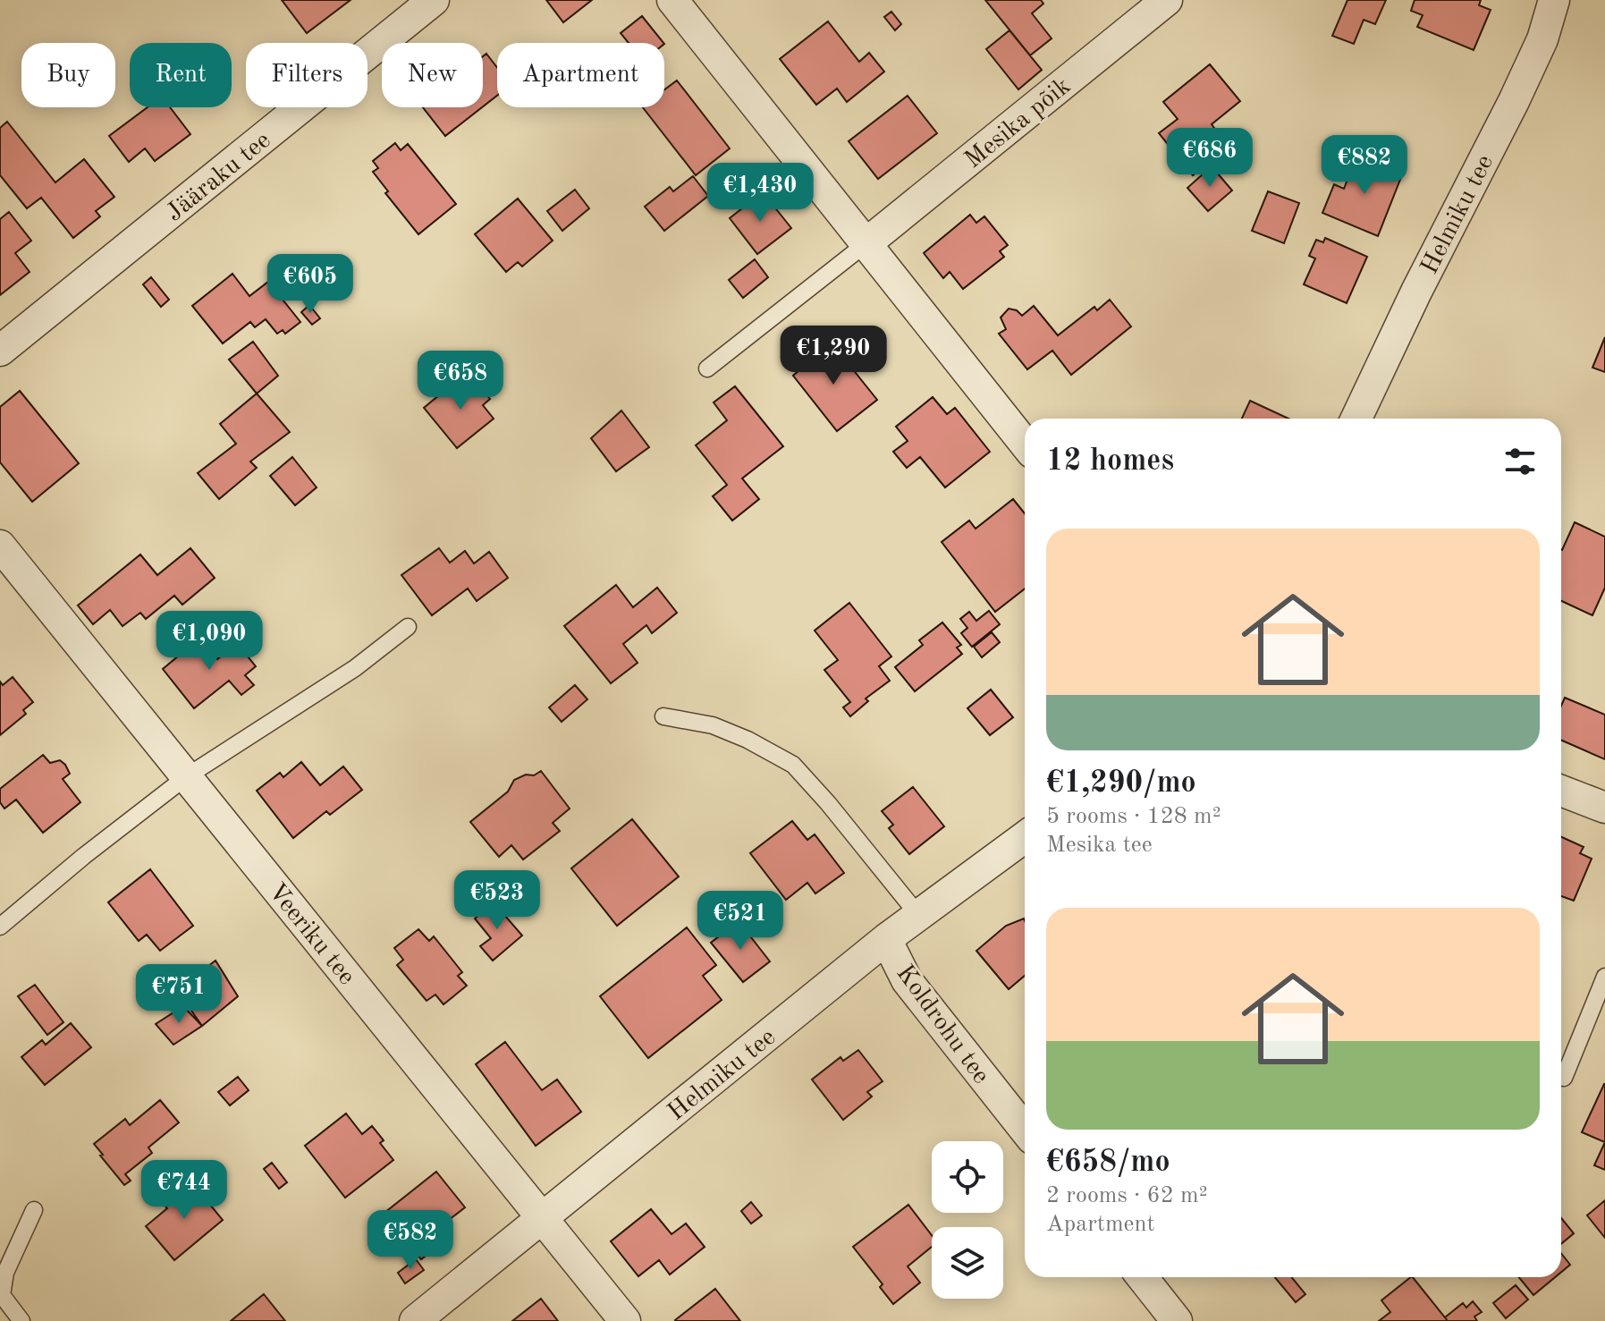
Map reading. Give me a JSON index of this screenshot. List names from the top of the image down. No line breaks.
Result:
{"streets":{"street":["Mesika põik","Jääraku tee","Helmiku tee","Veeriku tee","Koldrohu tee"]},"crossings":[["Helmiku tee","Veeriku tee"],["Helmiku tee","Koldrohu tee"]],"page":{"chip":["Buy","Rent","Filters","New","Apartment"],"price":["€686","€882","€1,430","€605","€1,290","€658","€1,090","€523","€521","€751","€744","€582"],"heading":"12 homes","list":[{"name":"€1,290/mo","note":"5 rooms · 128 m² · Mesika tee"},{"name":"€658/mo","note":"2 rooms · 62 m² · Apartment"}]}}
